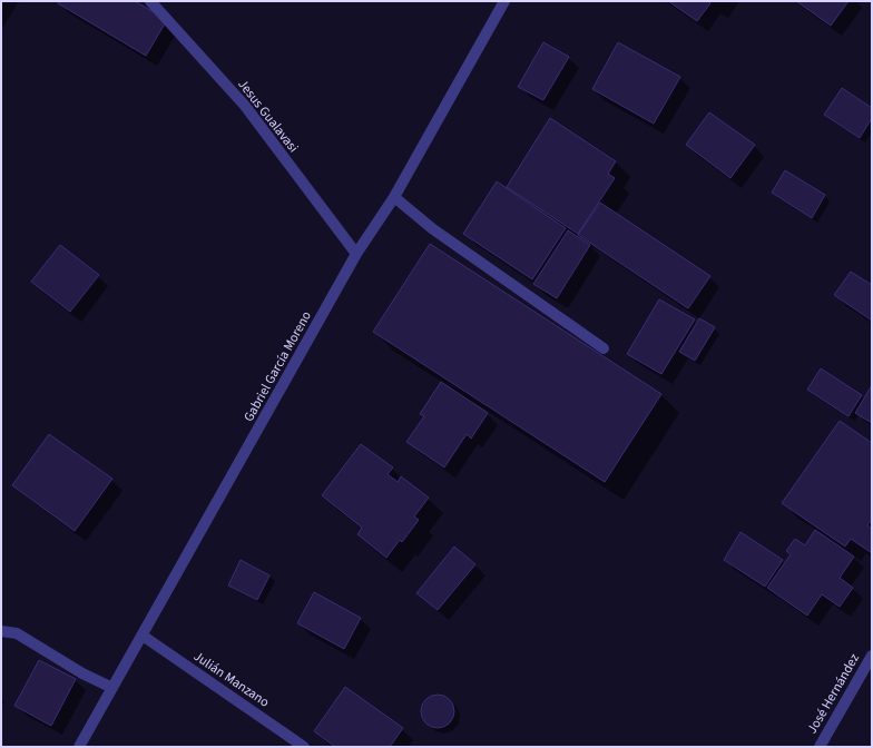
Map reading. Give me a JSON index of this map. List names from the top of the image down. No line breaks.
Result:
{"streets":{"street":["Jesus Gualavasi","Gabriel García Moreno","Julián Manzano","José Hernández"]},"crossings":[["Jesus Gualavasi","Gabriel García Moreno"],["Gabriel García Moreno","Julián Manzano"]]}
